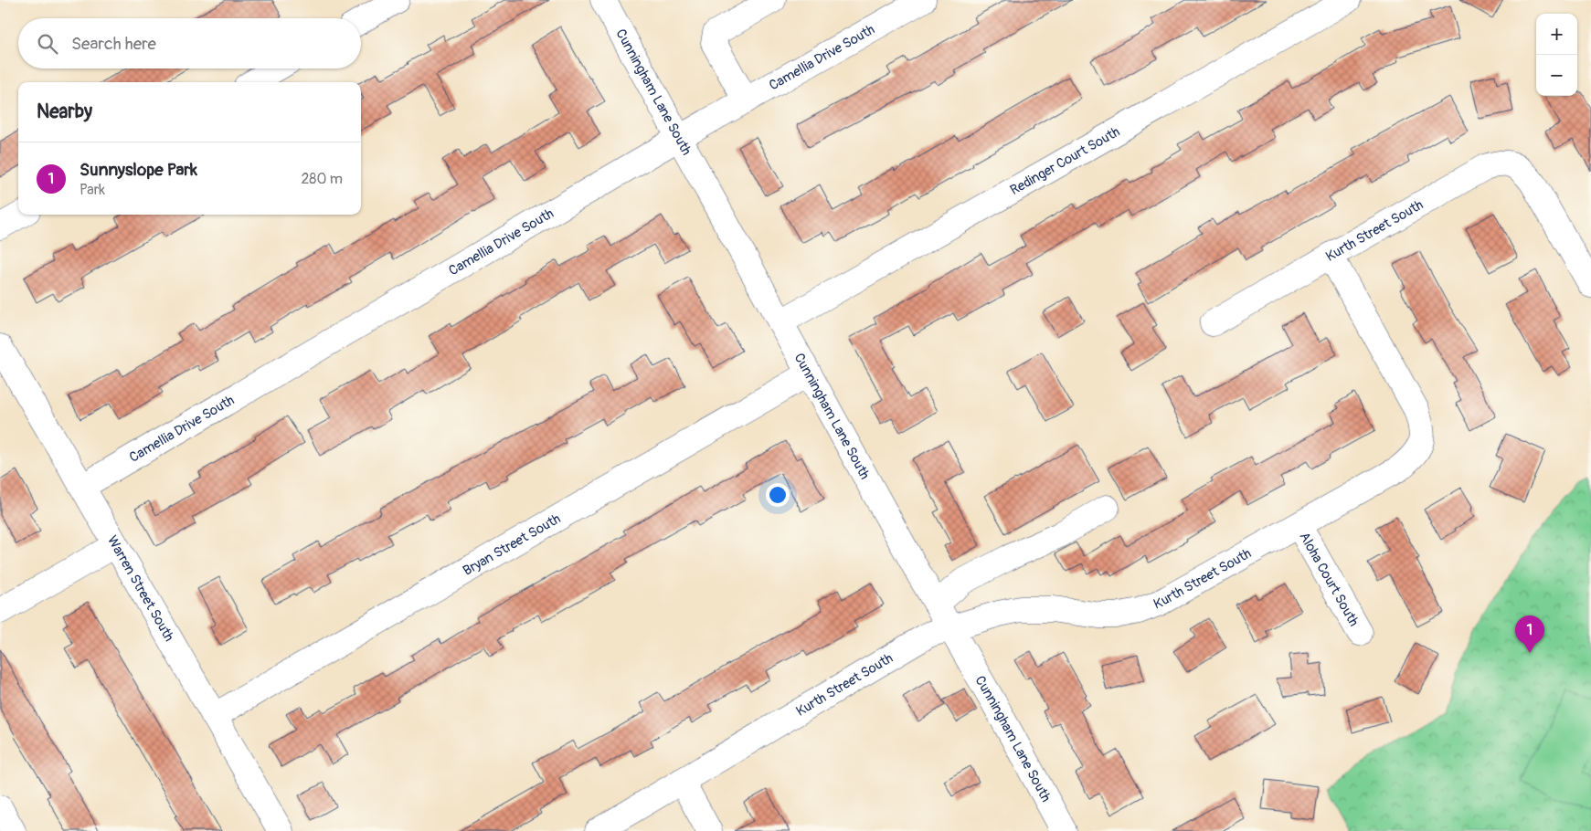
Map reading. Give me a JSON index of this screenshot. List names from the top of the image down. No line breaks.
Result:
{"streets":{"street":["Camellia Drive South","Cunningham Lane South","Redinger Court South","Kurth Street South","Bryan Street South","Aloha Court South","Warren Street South"]},"crossings":[["Camellia Drive South","Cunningham Lane South"],["Camellia Drive South","Warren Street South"],["Cunningham Lane South","Redinger Court South"],["Cunningham Lane South","Kurth Street South"],["Cunningham Lane South","Bryan Street South"],["Kurth Street South","Aloha Court South"],["Bryan Street South","Warren Street South"]],"page":{"map_buttons":["+","−"],"search":"Search here","heading":"Nearby","list":[{"mark":"1","name":"Sunnyslope Park","note":"Park","value":"280 m"}],"pins":"1"}}
